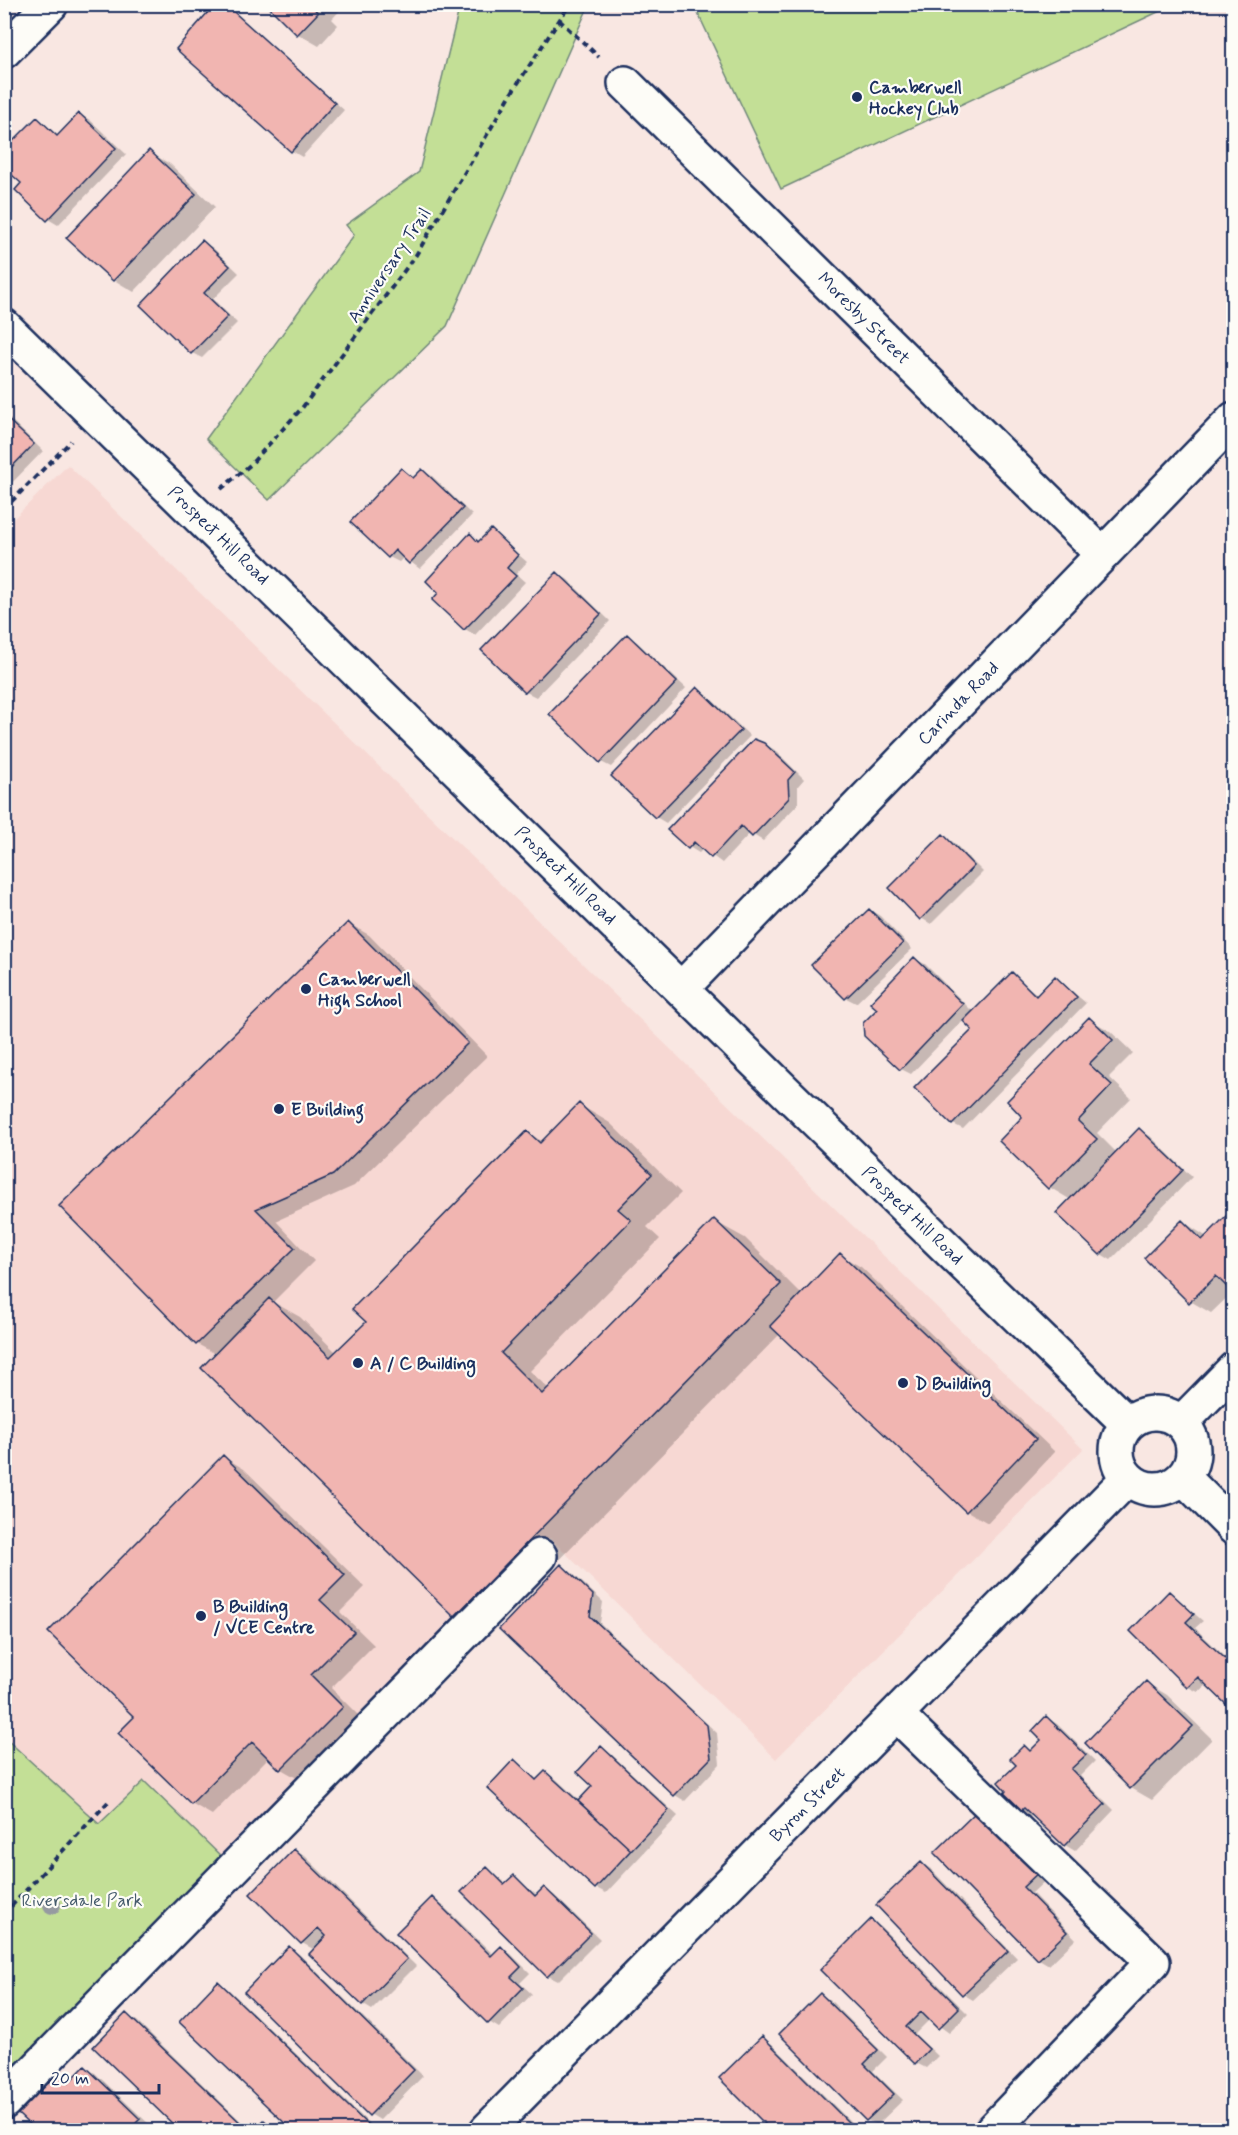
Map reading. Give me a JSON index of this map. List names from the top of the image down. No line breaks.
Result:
{"streets":{"street":["Moresby Street","Prospect Hill Road","Carinda Road","Byron Street"],"path":["Anniversary Trail"]},"crossings":[["Anniversary Trail","Prospect Hill Road"],["Moresby Street","Carinda Road"],["Prospect Hill Road","Carinda Road"],["Prospect Hill Road","Byron Street"]],"parks":["Riversdale Park"],"places":["Camberwell Hockey Club","Camberwell High School","E Building","A / C Building","D Building","B Building / VCE Centre"],"scale_bar":"20 m"}
